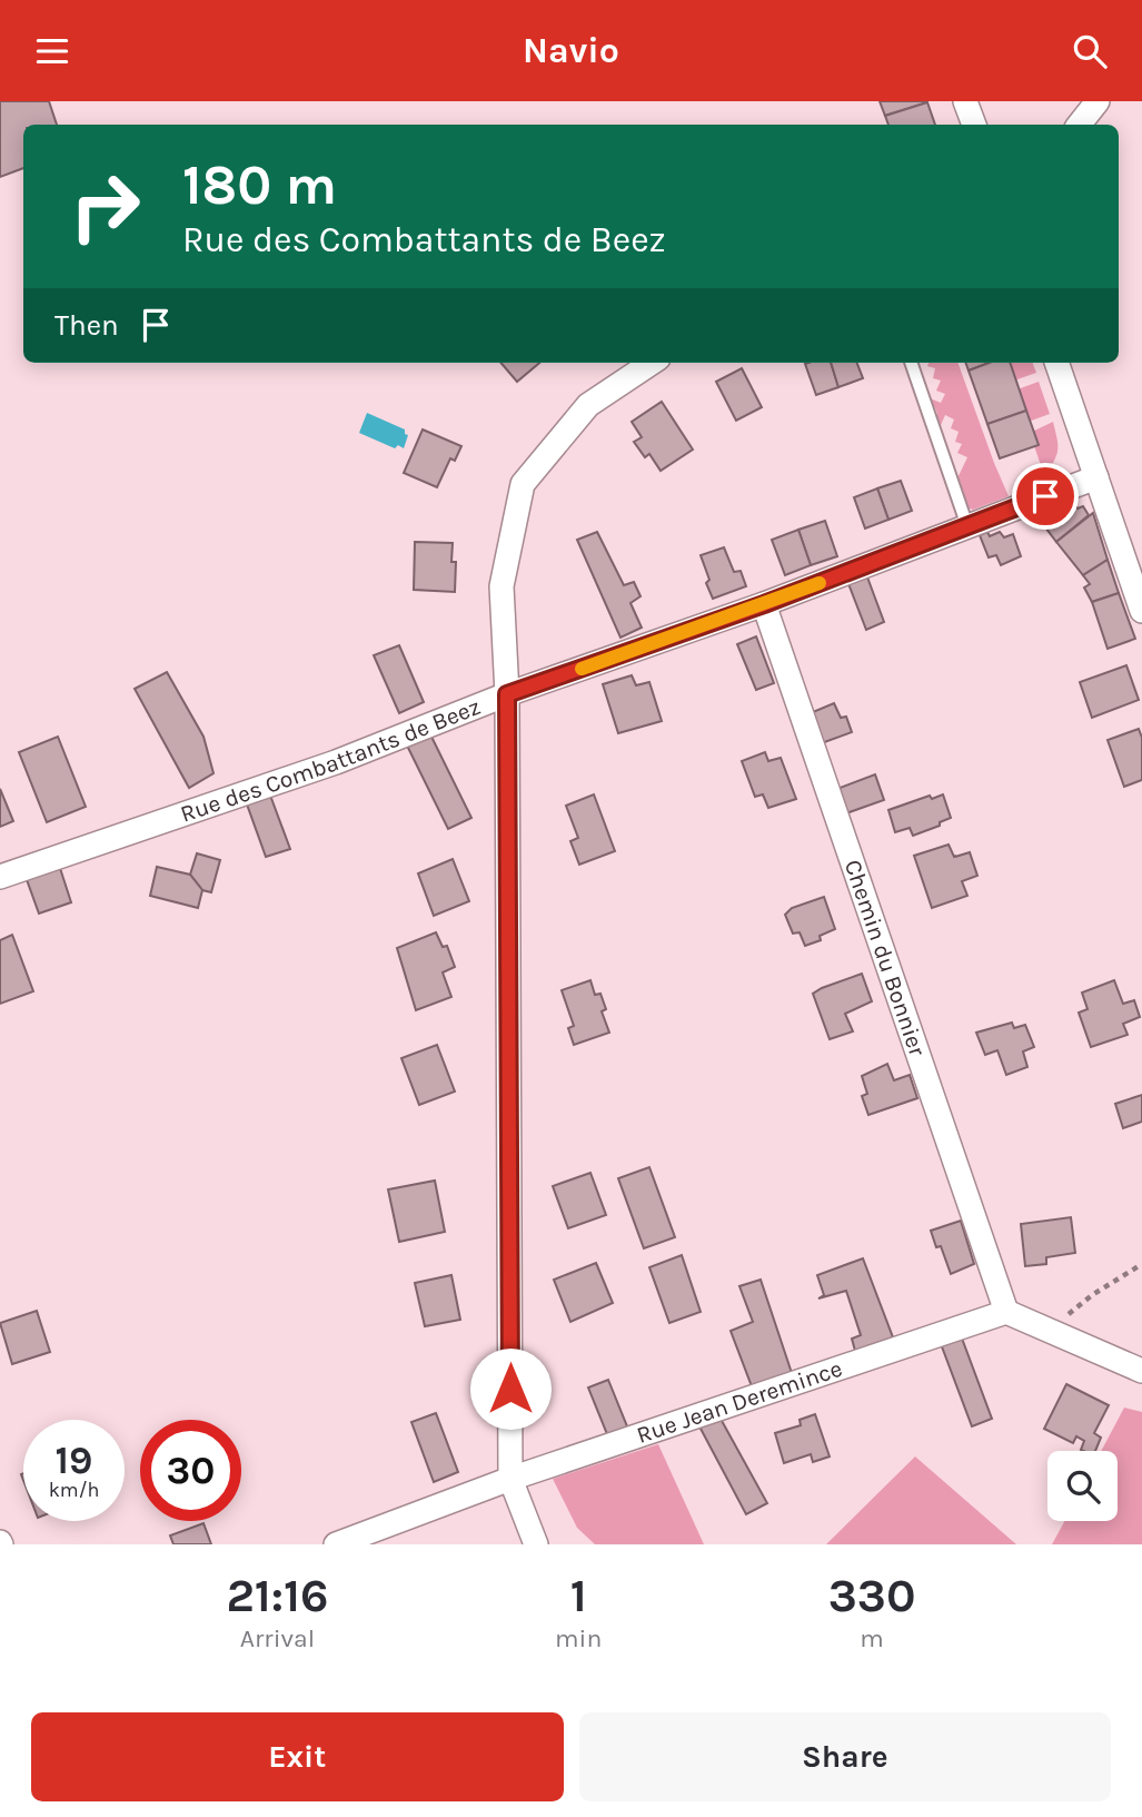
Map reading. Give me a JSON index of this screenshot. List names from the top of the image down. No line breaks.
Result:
{"streets":{"street":["Rue des Combattants de Beez","Chemin du Bonnier","Rue Jean Deremince"]},"crossings":[["Rue des Combattants de Beez","Chemin du Bonnier"],["Chemin du Bonnier","Rue Jean Deremince"]],"page":{"header":"Navio","turn":["180 m","Rue des Combattants de Beez"],"then":"Then","speed":"19 km/h","limit":"30","eta":["21:16","Arrival","1","min","330","m"],"buttons":["Exit","Share"]}}
